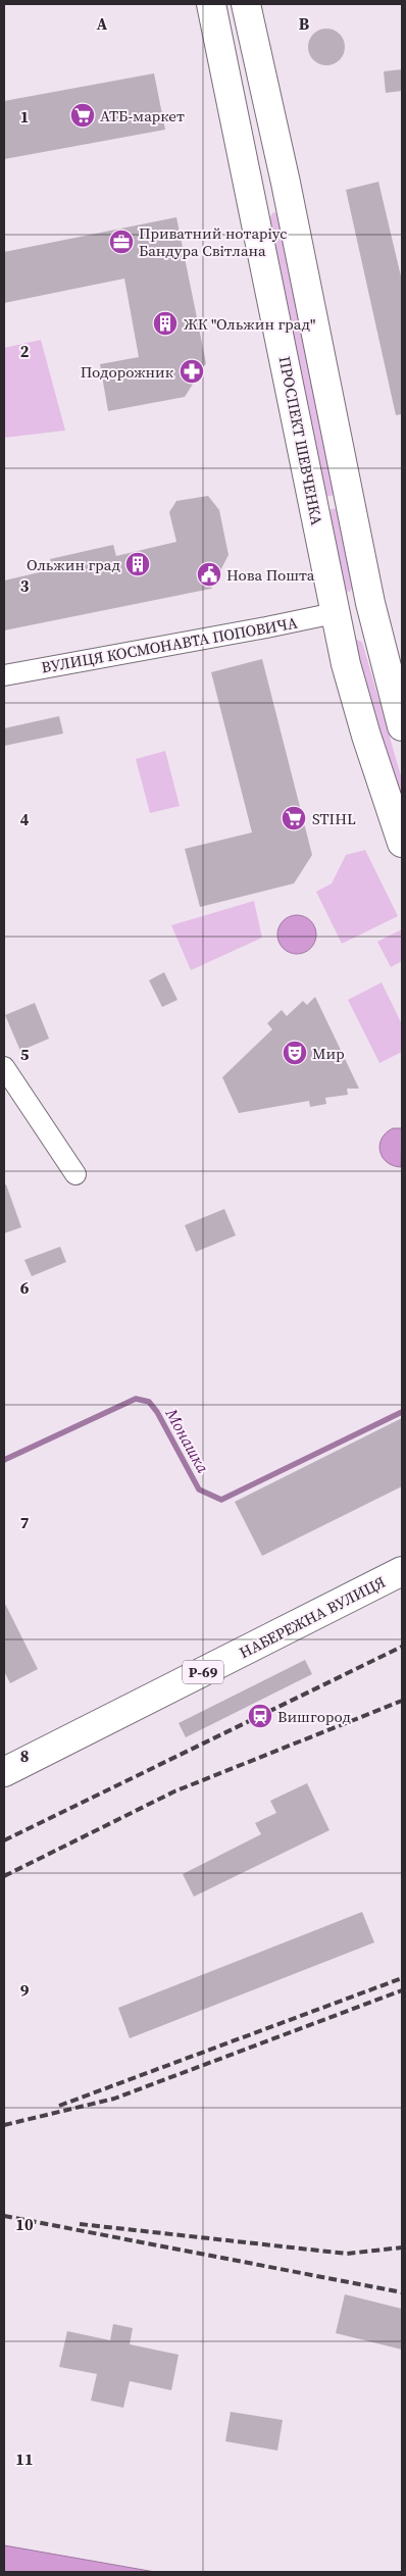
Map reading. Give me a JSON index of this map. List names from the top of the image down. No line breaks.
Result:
{"streets":{"street":["ПРОСПЕКТ ШЕВЧЕНКА","ВУЛИЦЯ КОСМОНАВТА ПОПОВИЧА","НАБЕРЕЖНА ВУЛИЦЯ","Р-69"]},"crossings":[["ПРОСПЕКТ ШЕВЧЕНКА","ВУЛИЦЯ КОСМОНАВТА ПОПОВИЧА"]],"water":["Монашка"],"places":{"supermarket":["АТБ-маркет","STIHL"],"office":["Приватний нотаріус Бандура Світлана"],"building":["ЖК \"Ольжин град\"","Ольжин град"],"pharmacy":["Подорожник"],"public building":["Нова Пошта"],"theatre":["Мир"],"station":["Вишгород"]},"grid":{"columns":["A","B"],"rows":["1","2","3","4","5","6","7","8","9","10","11"]}}
